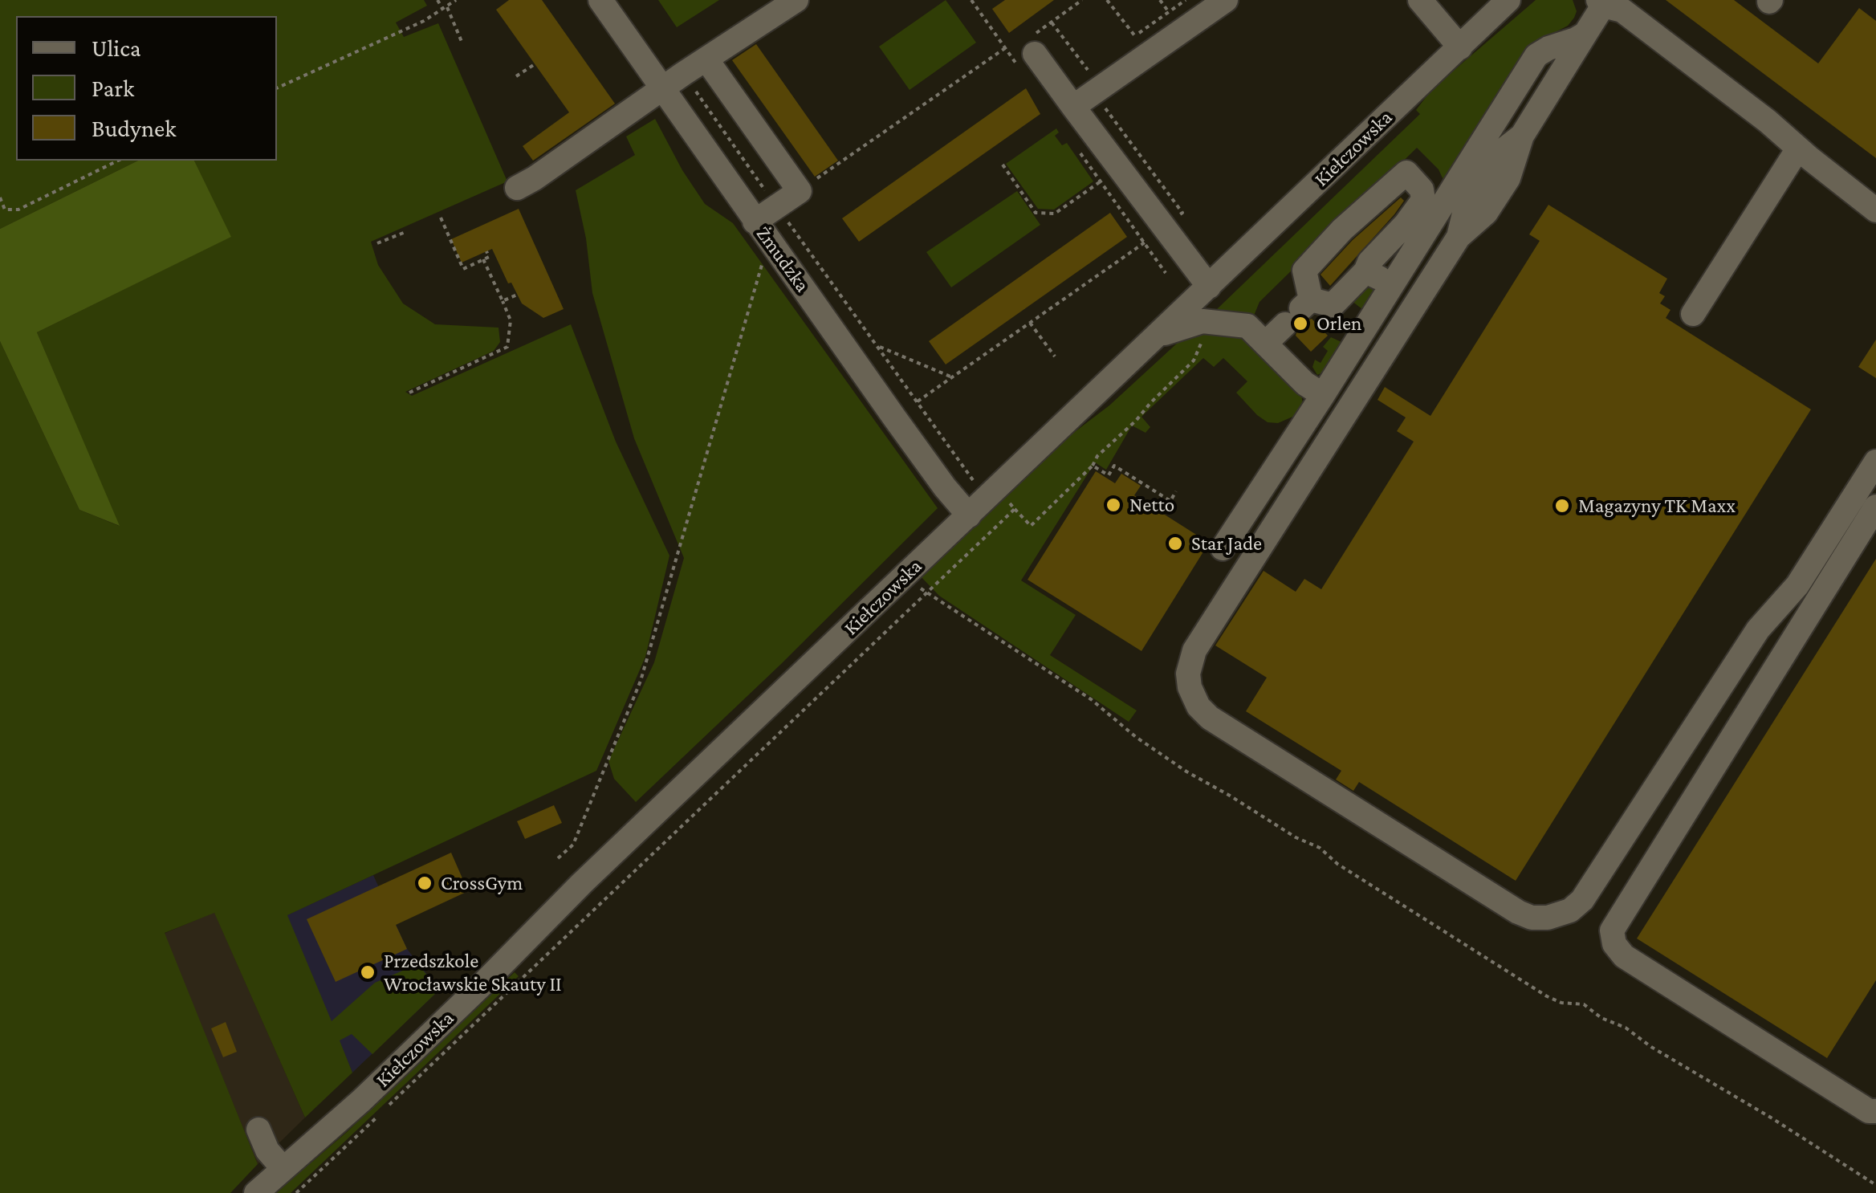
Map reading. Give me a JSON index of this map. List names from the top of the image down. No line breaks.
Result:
{"streets":{"street":["Kiełczowska","Żmudzka"]},"crossings":[["Kiełczowska","Żmudzka"]],"places":["Orlen","Netto","Magazyny TK Maxx","Star Jade","CrossGym","Przedszkole Wrocławskie Skauty II"],"legend":["Ulica","Park","Budynek"]}
